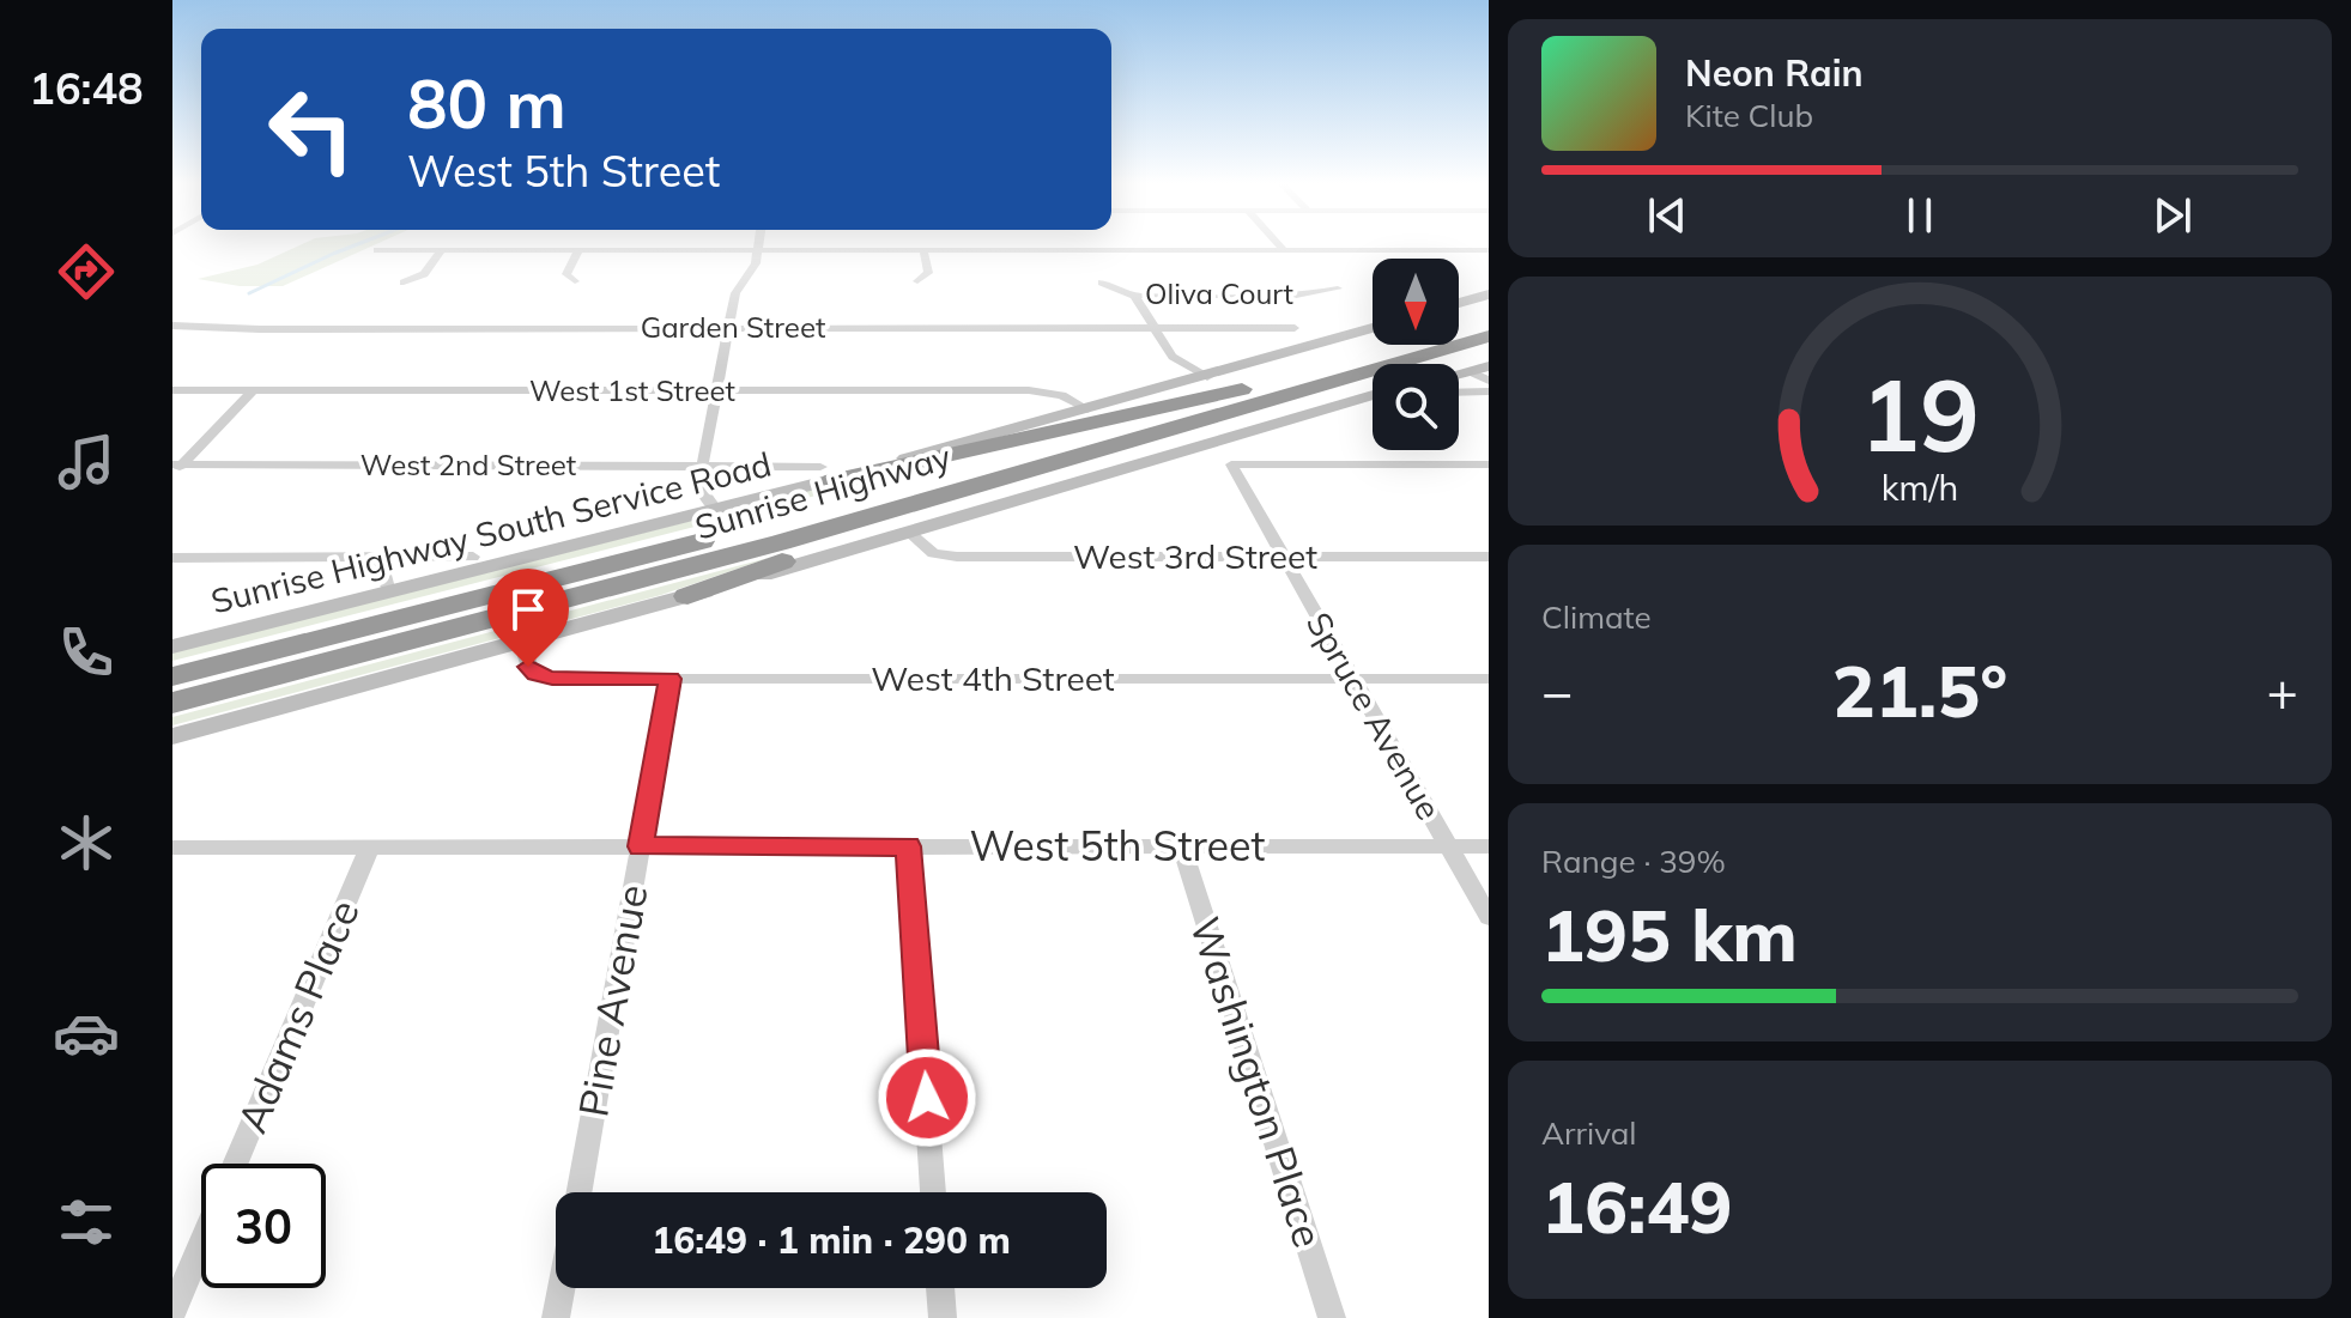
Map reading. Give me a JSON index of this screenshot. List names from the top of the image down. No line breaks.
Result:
{"streets":{"highway":["Sunrise Highway"],"main road":["Sunrise Highway South Service Road"],"street":["Oliva Court","Garden Street","West 1st Street","West 2nd Street","West 3rd Street","West 4th Street","Spruce Avenue","West 5th Street","Pine Avenue","Adams Place","Washington Place"]},"crossings":[["West 1st Street","Sunrise Highway"],["West 2nd Street","Sunrise Highway"],["West 2nd Street","Sunrise Highway South Service Road"],["Sunrise Highway","Sunrise Highway South Service Road"],["Sunrise Highway","West 3rd Street"],["Sunrise Highway","West 4th Street"],["West 3rd Street","Spruce Avenue"],["West 4th Street","Spruce Avenue"],["West 4th Street","Pine Avenue"],["Spruce Avenue","West 5th Street"],["West 5th Street","Pine Avenue"],["West 5th Street","Adams Place"],["West 5th Street","Washington Place"]],"north":"bottom","page":{"tabs":"16:48","turn":["80 m","West 5th Street"],"song":["Neon Rain","Kite Club"],"tile":["Climate",["Range · 39%","195 km"],["Arrival","16:49"]],"heat":["−","21.5°","+"],"limit":"30","trip":"16:49 · 1 min · 290 m","gauge":["19","km/h"]}}
